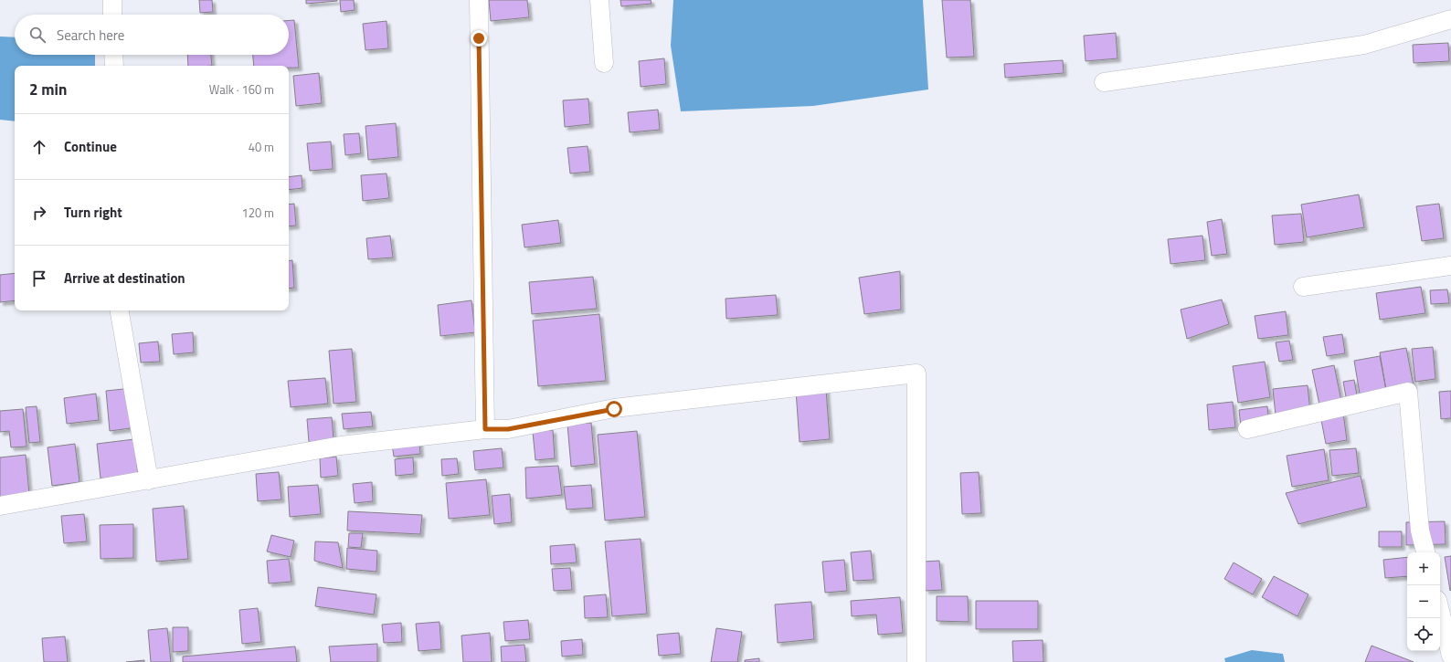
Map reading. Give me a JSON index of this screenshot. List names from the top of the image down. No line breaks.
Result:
{"page":{"search":"Search here","heading":["2 min","Walk · 160 m"],"list":[["Continue","40 m"],["Turn right","120 m"],"Arrive at destination"],"map_buttons":["+","−"]}}
